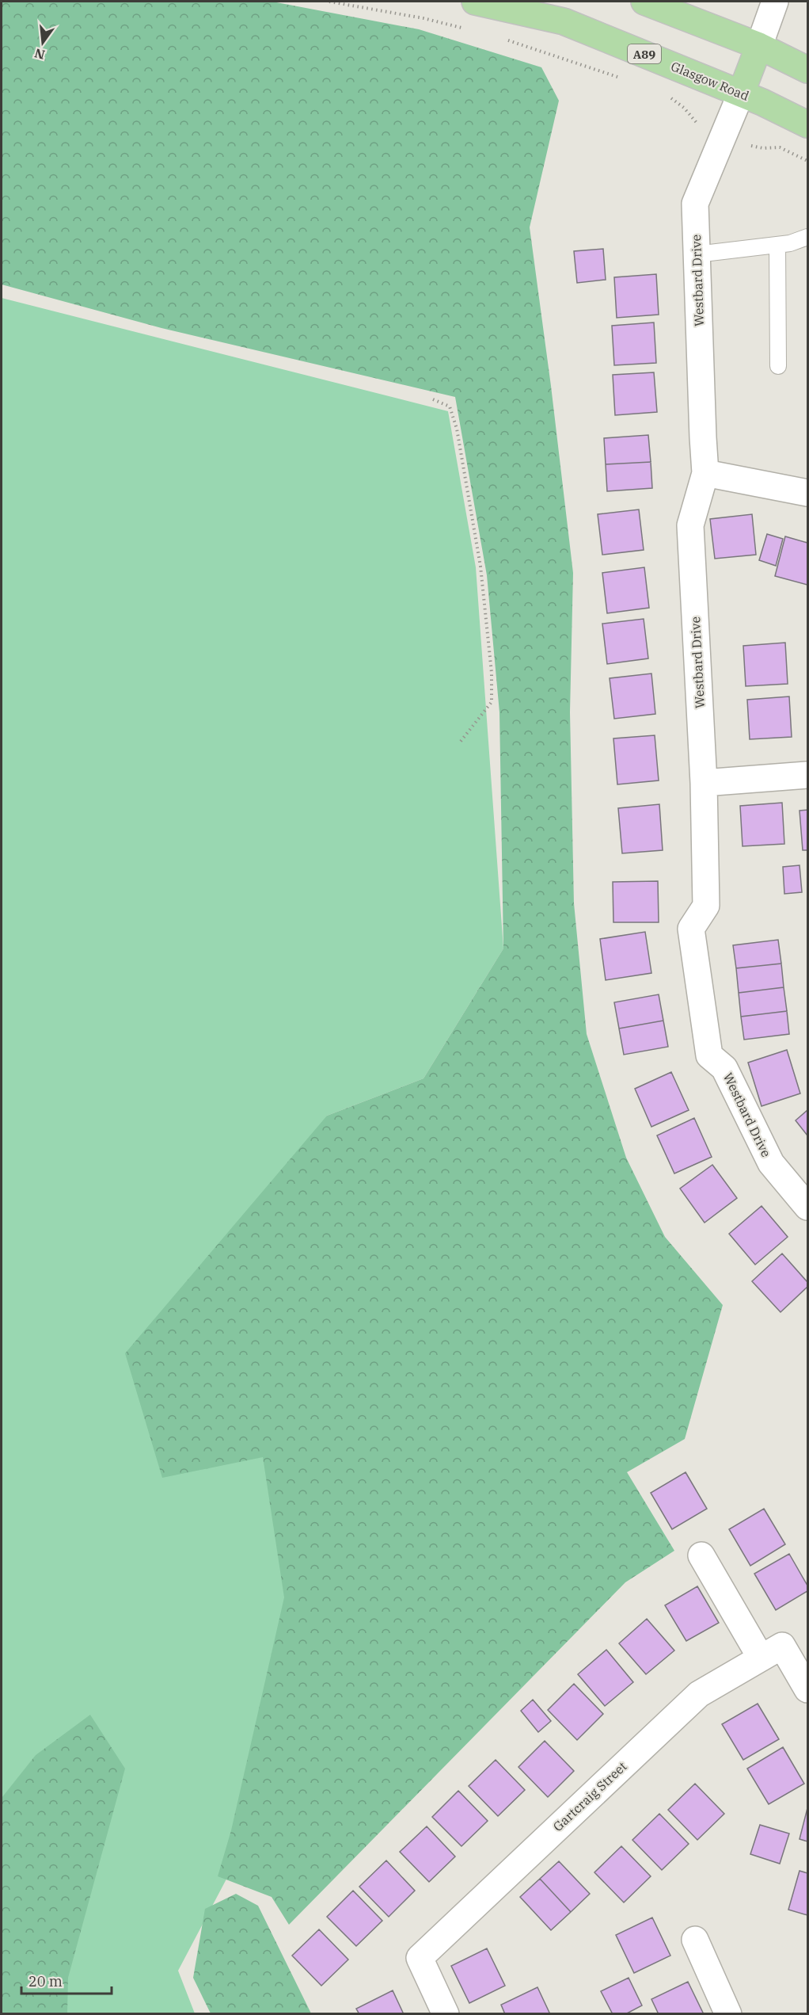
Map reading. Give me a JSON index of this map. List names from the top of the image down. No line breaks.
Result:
{"streets":{"main road":["A89","Glasgow Road"],"street":["Westbard Drive","Gartcraig Street"]},"crossings":[["Glasgow Road","Westbard Drive"]],"scale_bar":"20 m","north":"bottom"}
